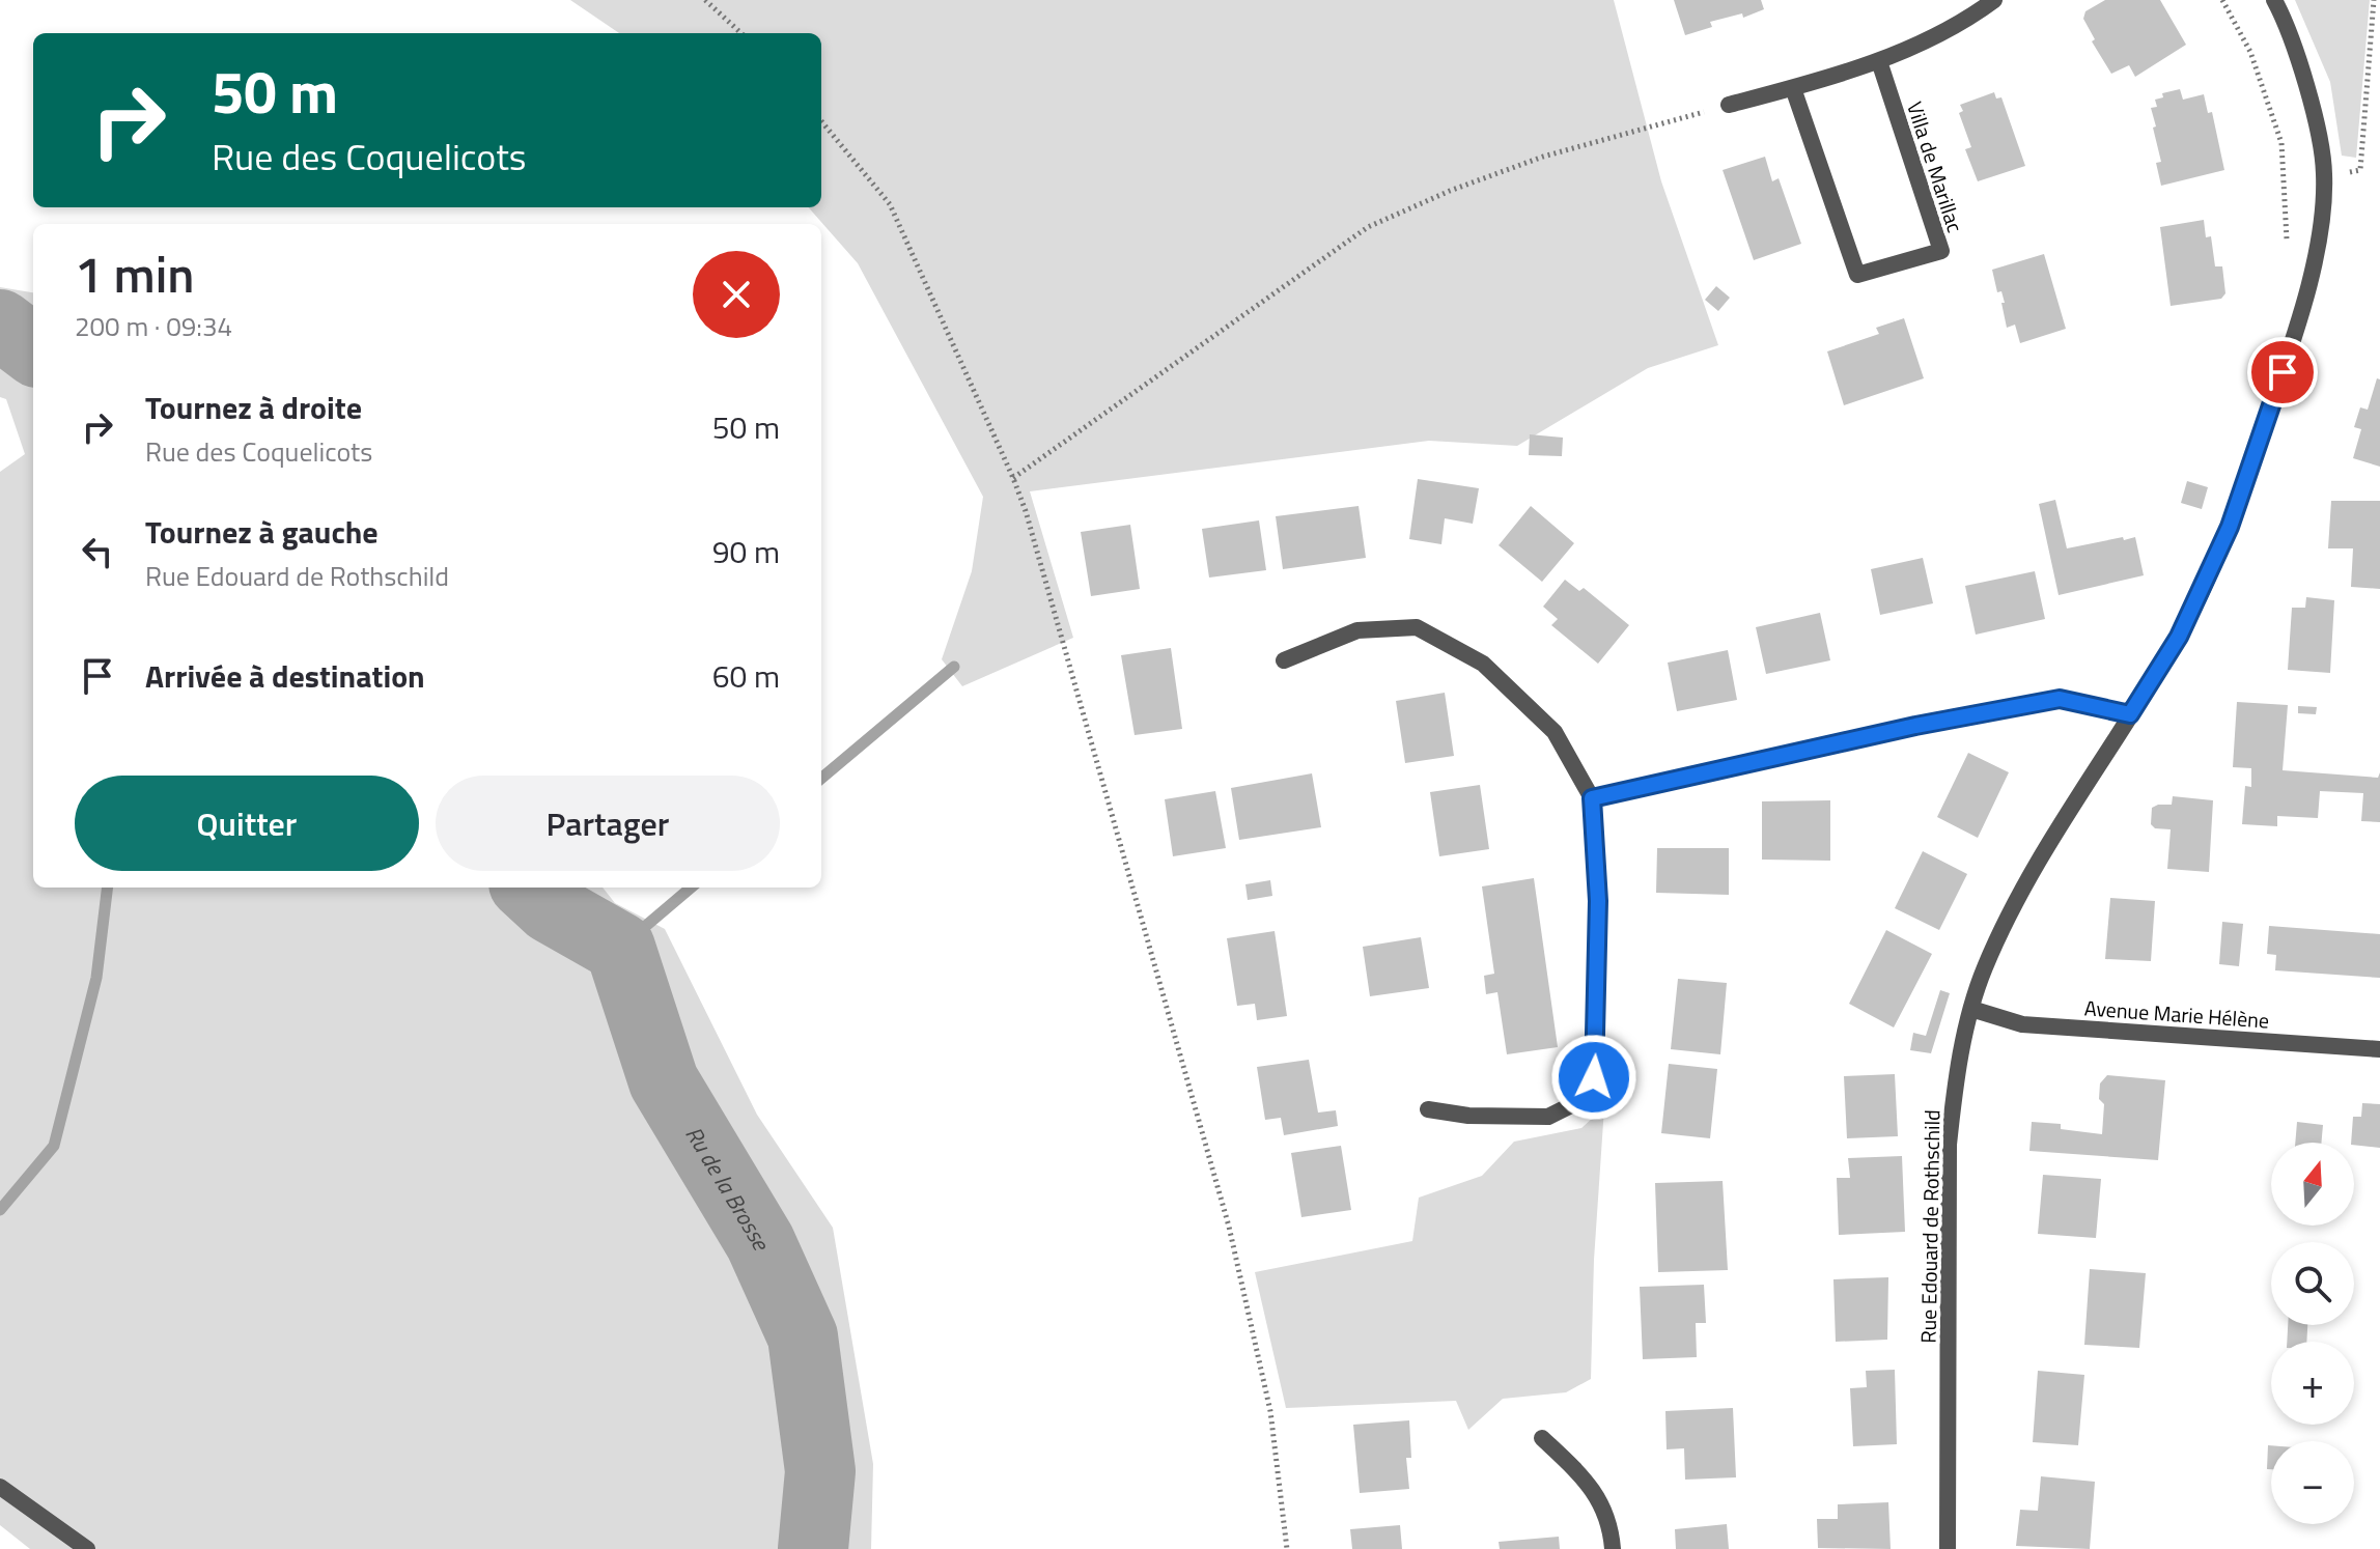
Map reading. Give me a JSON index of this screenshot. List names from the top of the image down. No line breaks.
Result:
{"streets":{"street":["Villa de Marillac","Avenue Marie Hélène","Rue Edouard de Rothschild"]},"crossings":[["Avenue Marie Hélène","Rue Edouard de Rothschild"]],"water":["Ru de la Brosse"],"north":"top","page":{"turn":["50 m","Rue des Coquelicots"],"heading":["1 min","200 m · 09:34"],"list":[{"name":"Tournez à droite","note":"Rue des Coquelicots","value":"50 m"},{"name":"Tournez à gauche","note":"Rue Edouard de Rothschild","value":"90 m"},{"name":"Arrivée à destination","value":"60 m"}],"buttons":["Quitter","Partager"],"map_buttons":["+","−"]}}
